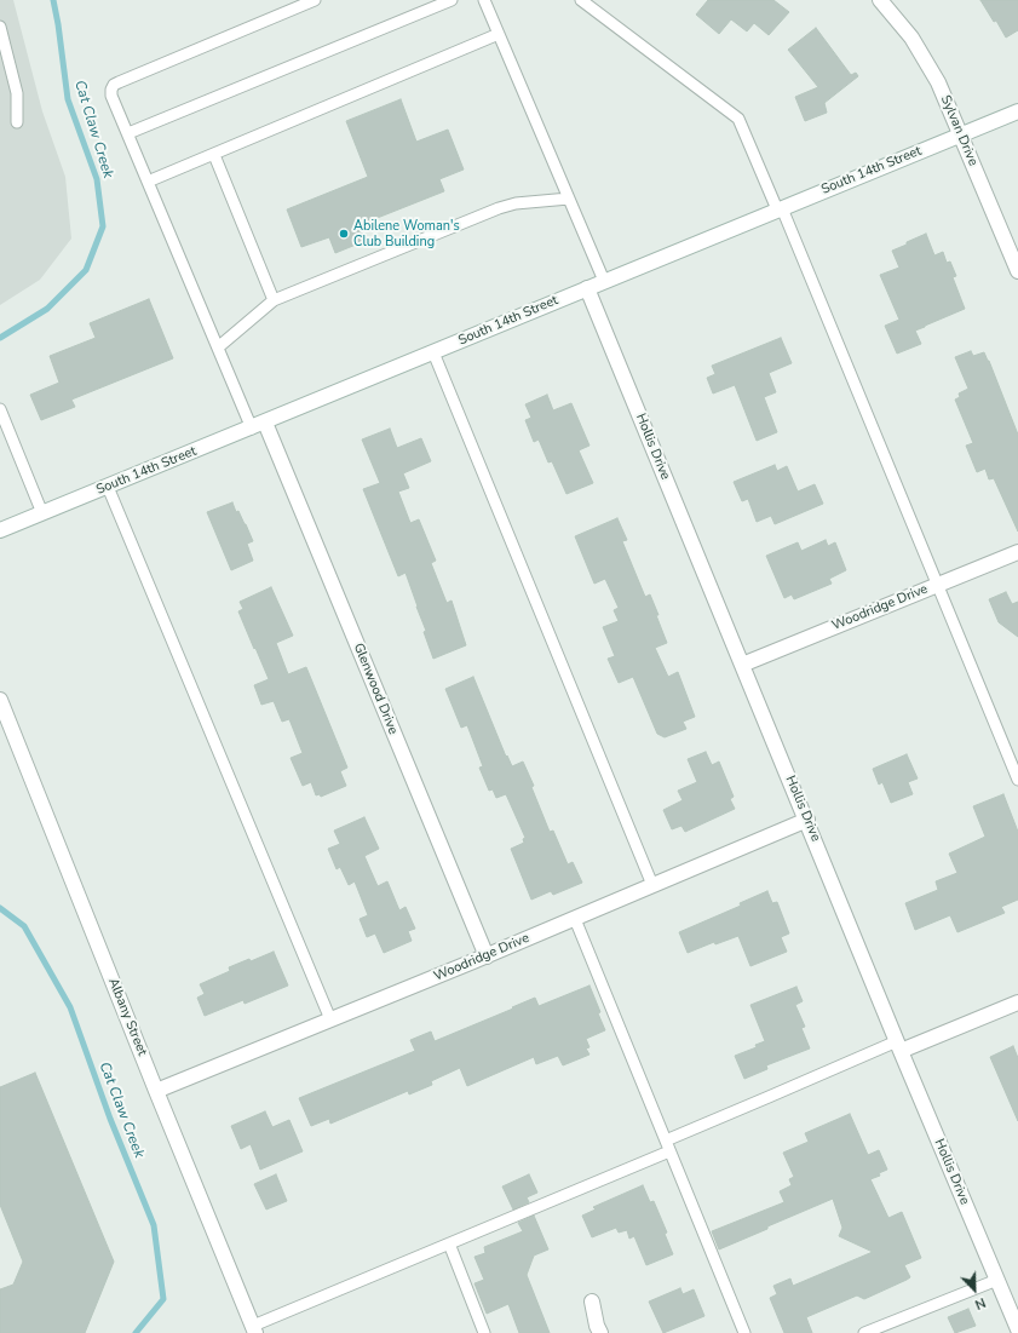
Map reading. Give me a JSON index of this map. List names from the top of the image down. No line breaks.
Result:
{"streets":{"street":["Sylvan Drive","South 14th Street","Hollis Drive","Woodridge Drive","Glenwood Drive","Albany Street"]},"crossings":[["Sylvan Drive","South 14th Street"],["South 14th Street","Hollis Drive"],["South 14th Street","Glenwood Drive"],["Hollis Drive","Woodridge Drive"],["Woodridge Drive","Glenwood Drive"],["Woodridge Drive","Albany Street"]],"water":["Cat Claw Creek"],"places":["Abilene Woman's Club Building"],"north":"bottom right"}
